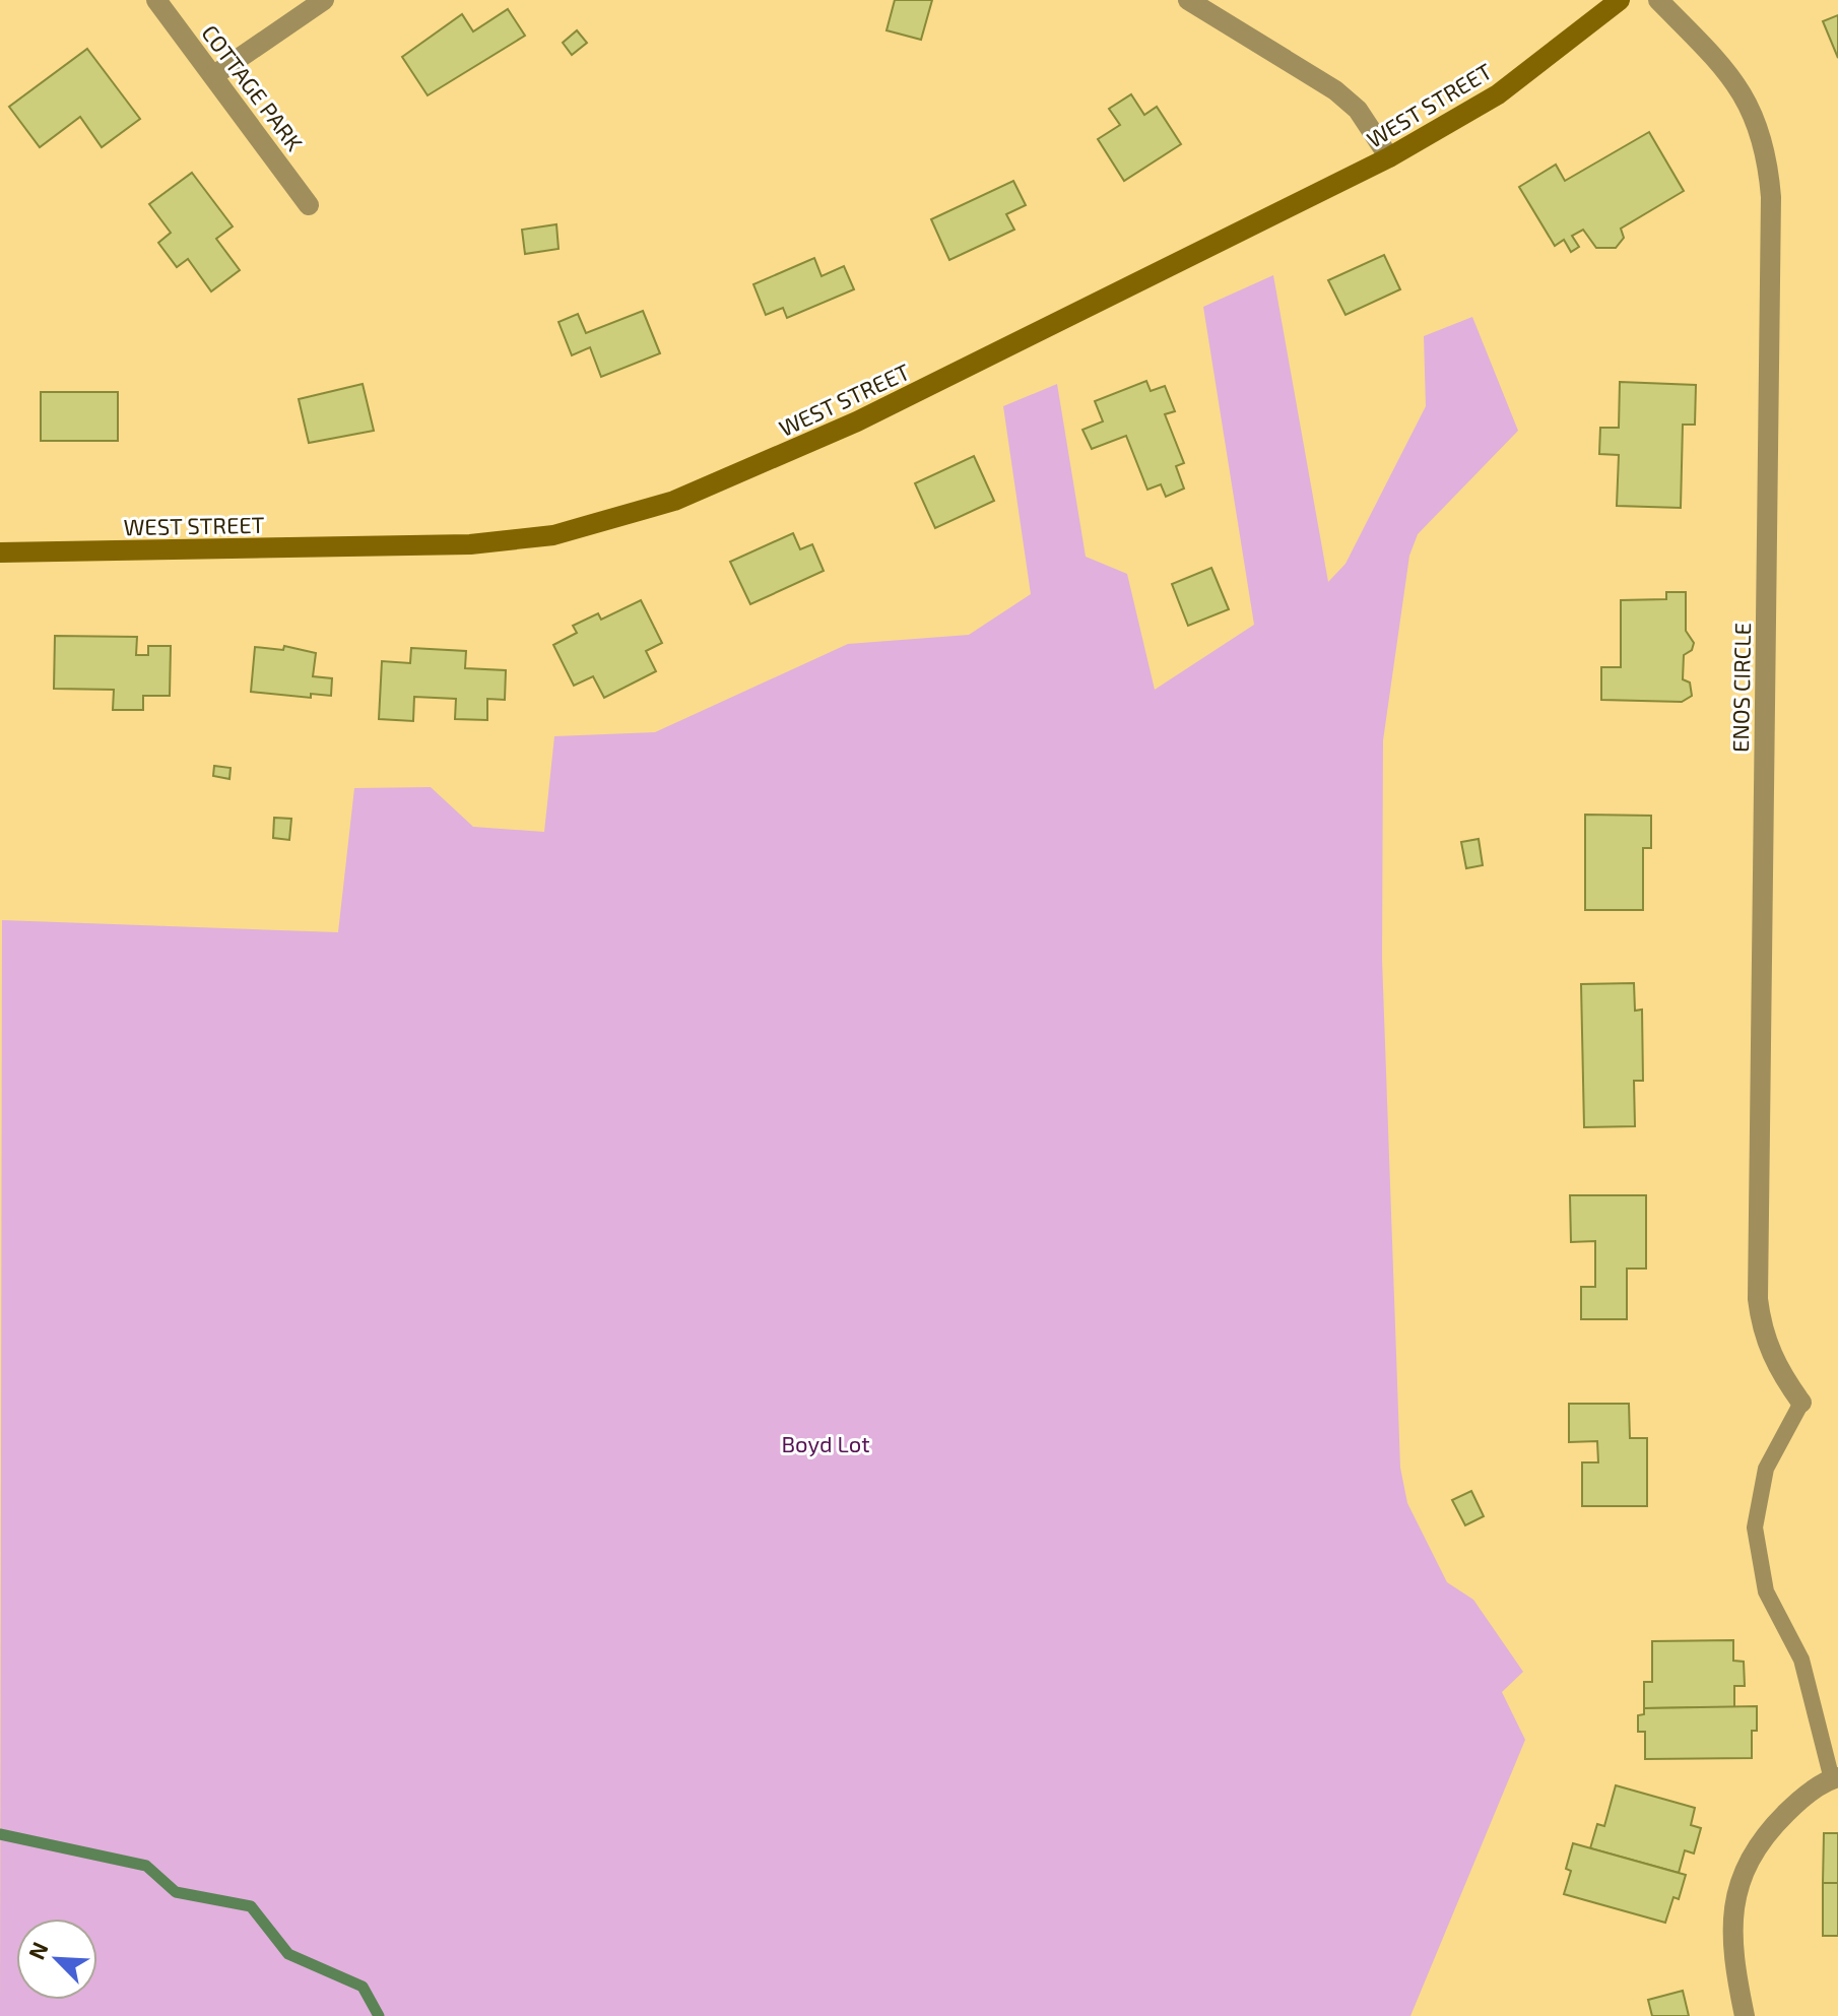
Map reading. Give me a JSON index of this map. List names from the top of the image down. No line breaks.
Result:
{"streets":{"main road":["WEST STREET"],"street":["COTTAGE PARK","ENOS CIRCLE"]},"parks":["Boyd Lot"],"north":"top left"}
